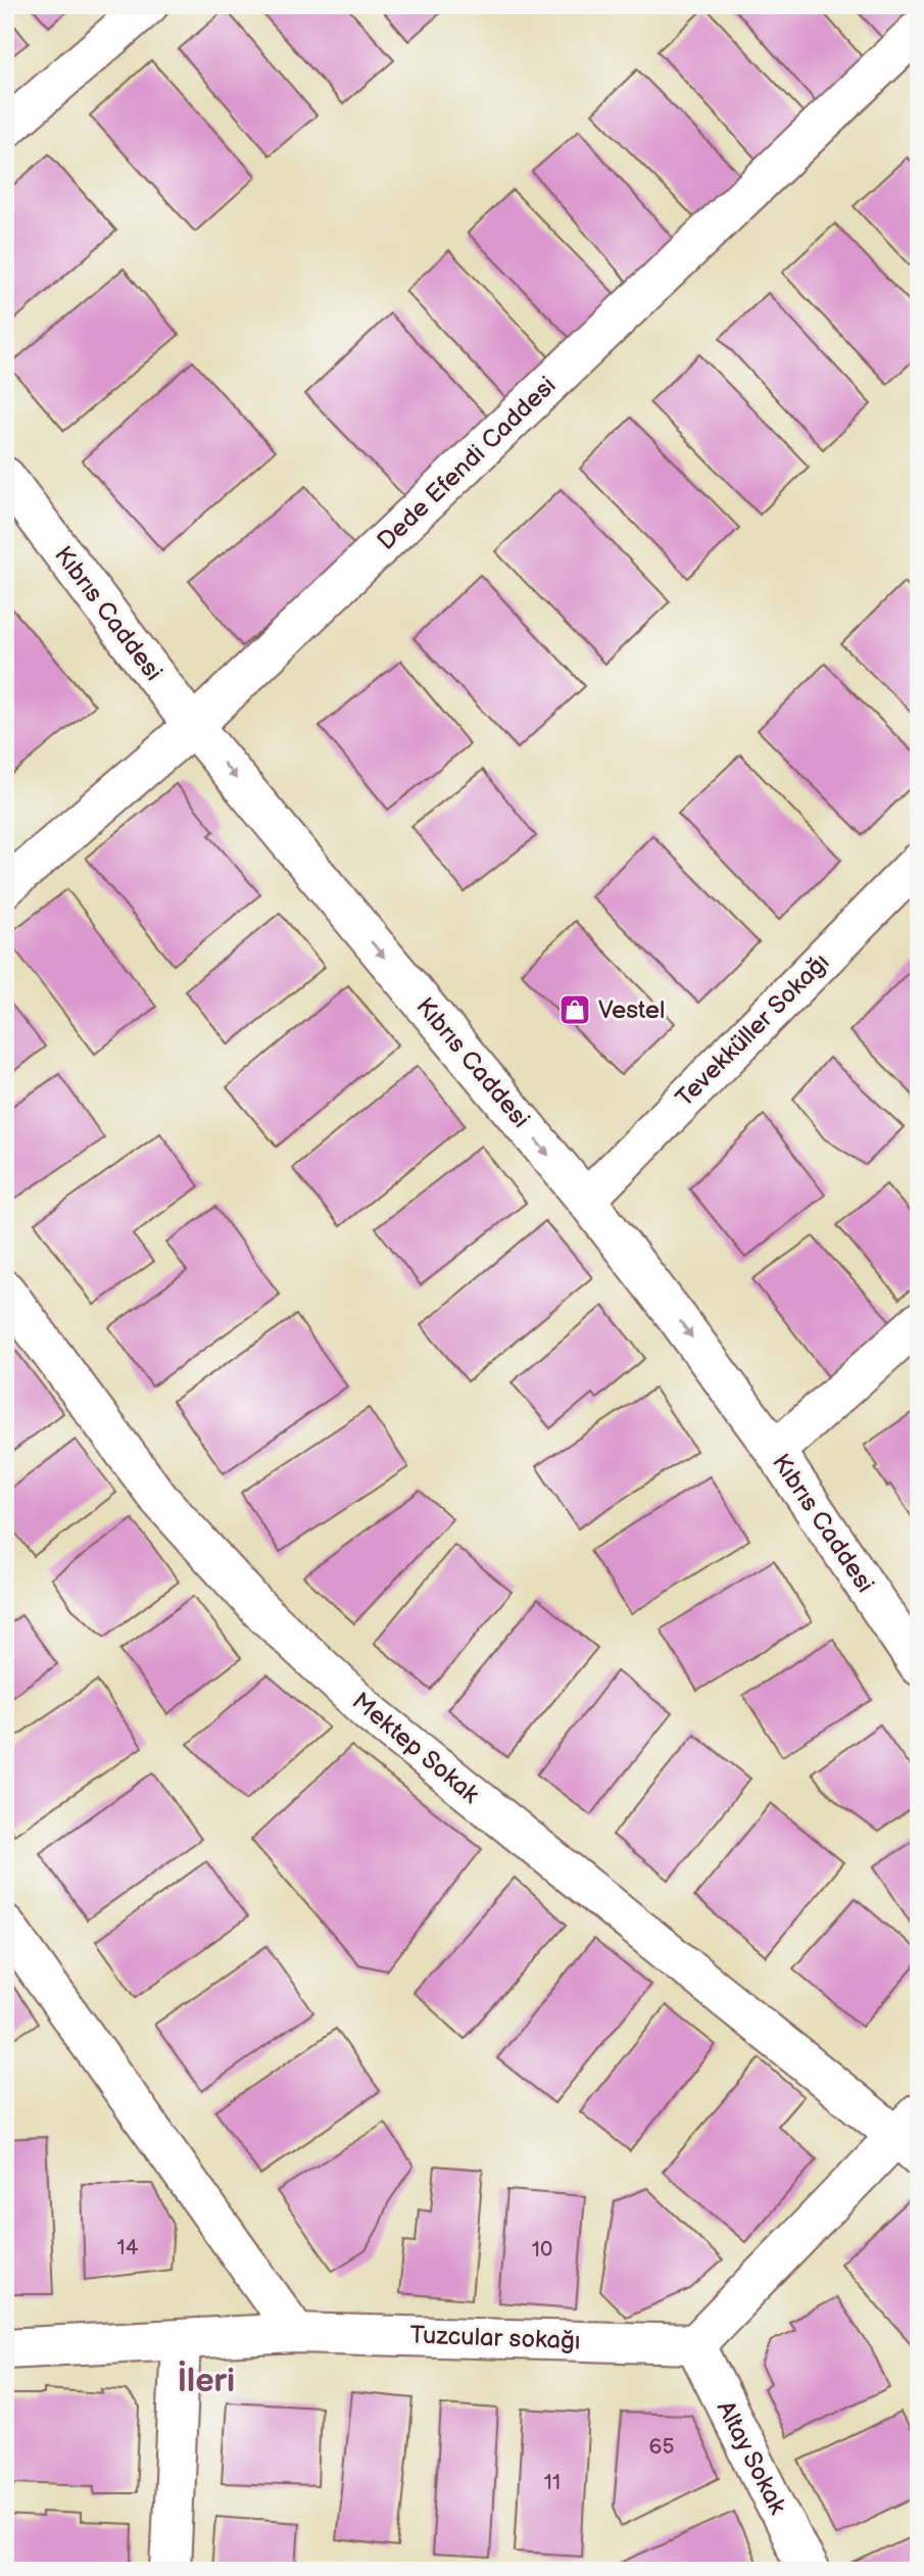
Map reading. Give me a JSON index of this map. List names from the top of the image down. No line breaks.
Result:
{"streets":{"street":["Dede Efendi Caddesi","Kıbrıs Caddesi","Tevekküller Sokağı","Mektep Sokak","Tuzcular sokağı","Altay Sokak"]},"crossings":[["Dede Efendi Caddesi","Kıbrıs Caddesi"],["Kıbrıs Caddesi","Tevekküller Sokağı"],["Tuzcular sokağı","Altay Sokak"]],"one_way":["Kıbrıs Caddesi"],"districts":["İleri"],"places":{"shop":["Vestel"]},"house_numbers":["14","10","65","11"]}
